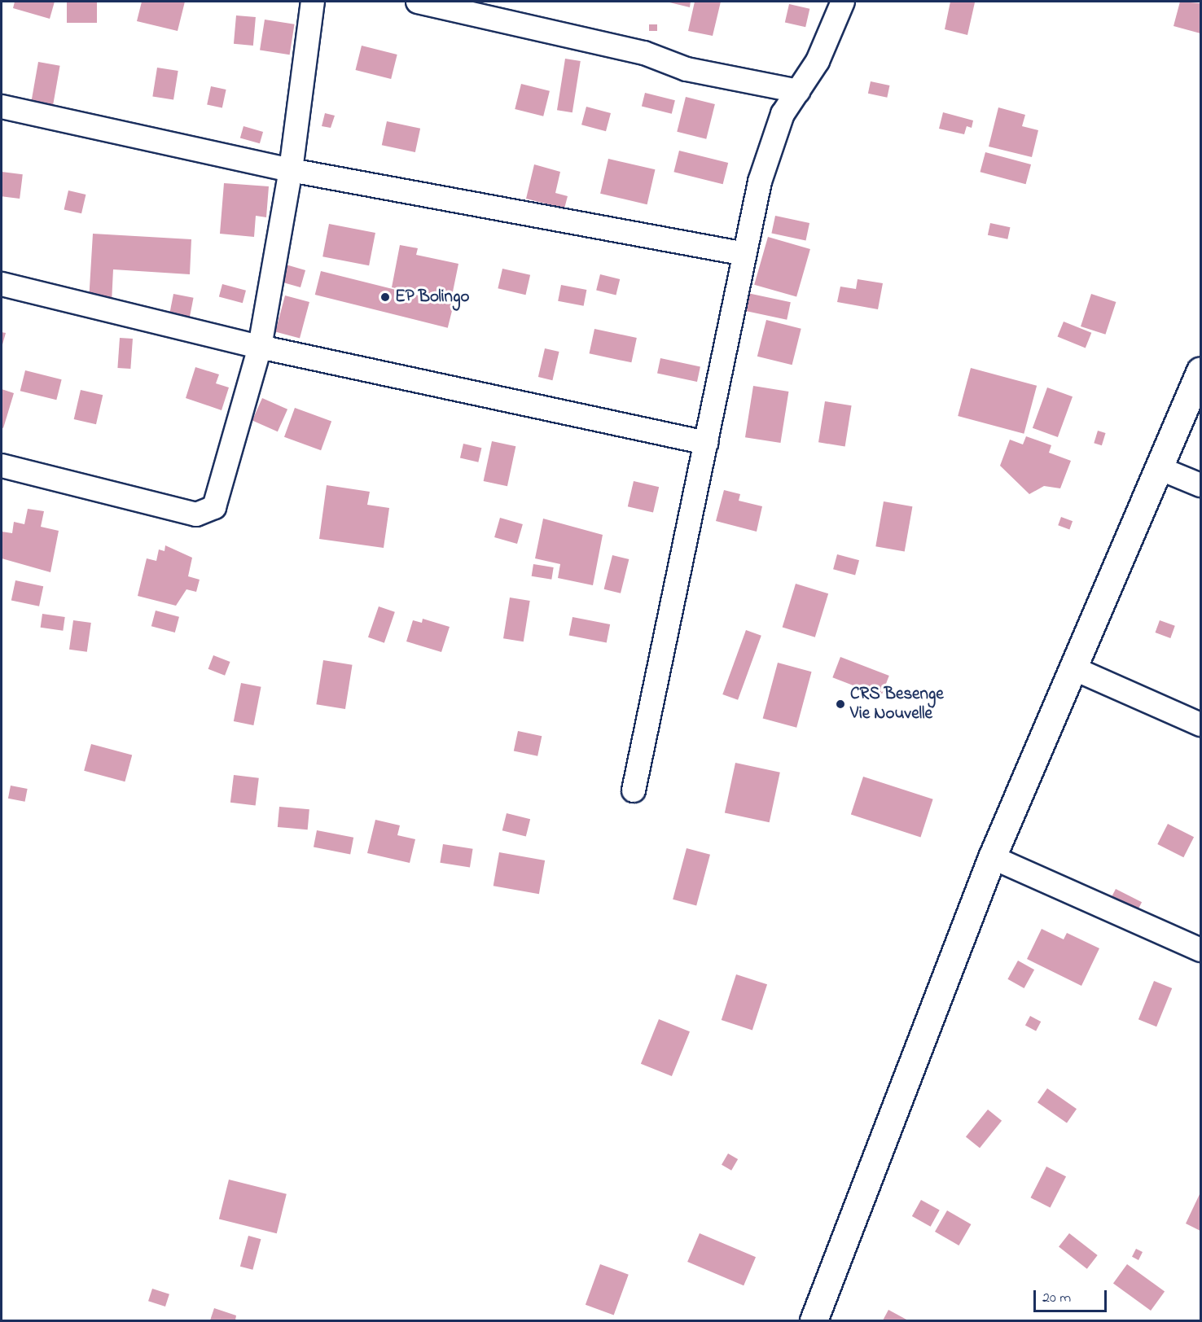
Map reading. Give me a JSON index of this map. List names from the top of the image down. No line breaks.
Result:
{"places":["EP Bolingo","CRS Besenge Vie Nouvelle"],"scale_bar":"20 m"}
